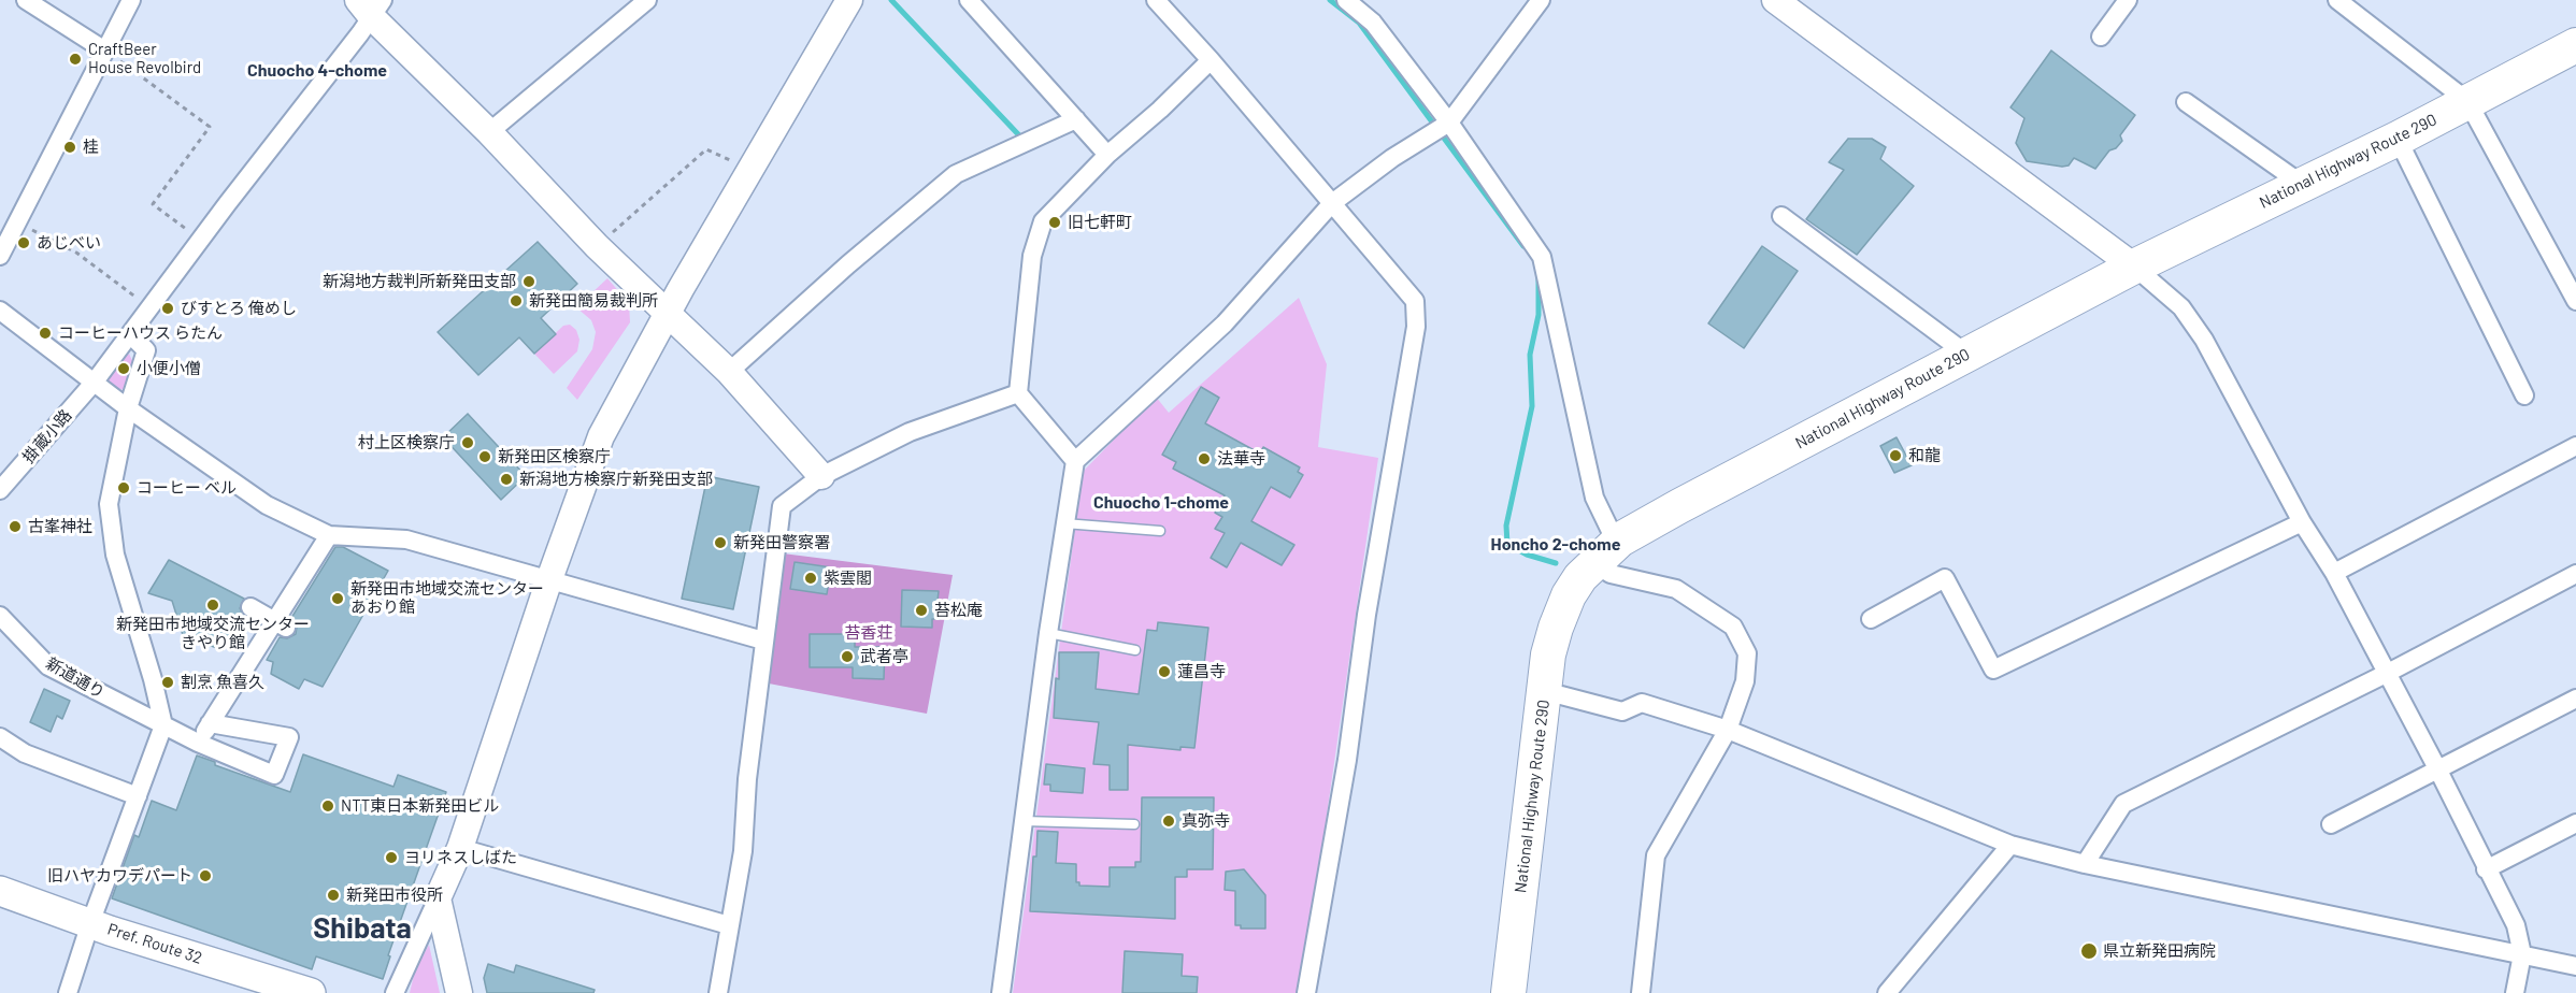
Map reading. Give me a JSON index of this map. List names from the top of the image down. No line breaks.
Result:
{"streets":{"highway":["National Highway Route 290"],"main road":["Pref. Route 32"],"street":["掛蔵小路","新道通り"]},"districts":["Chuocho 4-chome","Chuocho 1-chome","Honcho 2-chome","Shibata"],"parks":["苔香荘"],"places":["CraftBeer House Revolbird","桂","旧七軒町","あじべい","新潟地方裁判所新発田支部","新発田簡易裁判所","びすとろ 俺めし","コーヒーハウス らたん","小便小僧","村上区検察庁","和龍","新発田区検察庁","法華寺","新潟地方検察庁新発田支部","コーヒー ベル","古峯神社","新発田警察署","紫雲閣","新発田市地域交流センター あおり館","新発田市地域交流センター きやり館","苔松庵","武者亭","蓮昌寺","割烹 魚喜久","NTT東日本新発田ビル","真弥寺","ヨリネスしばた","旧ハヤカワデパート","新発田市役所","県立新発田病院"]}
